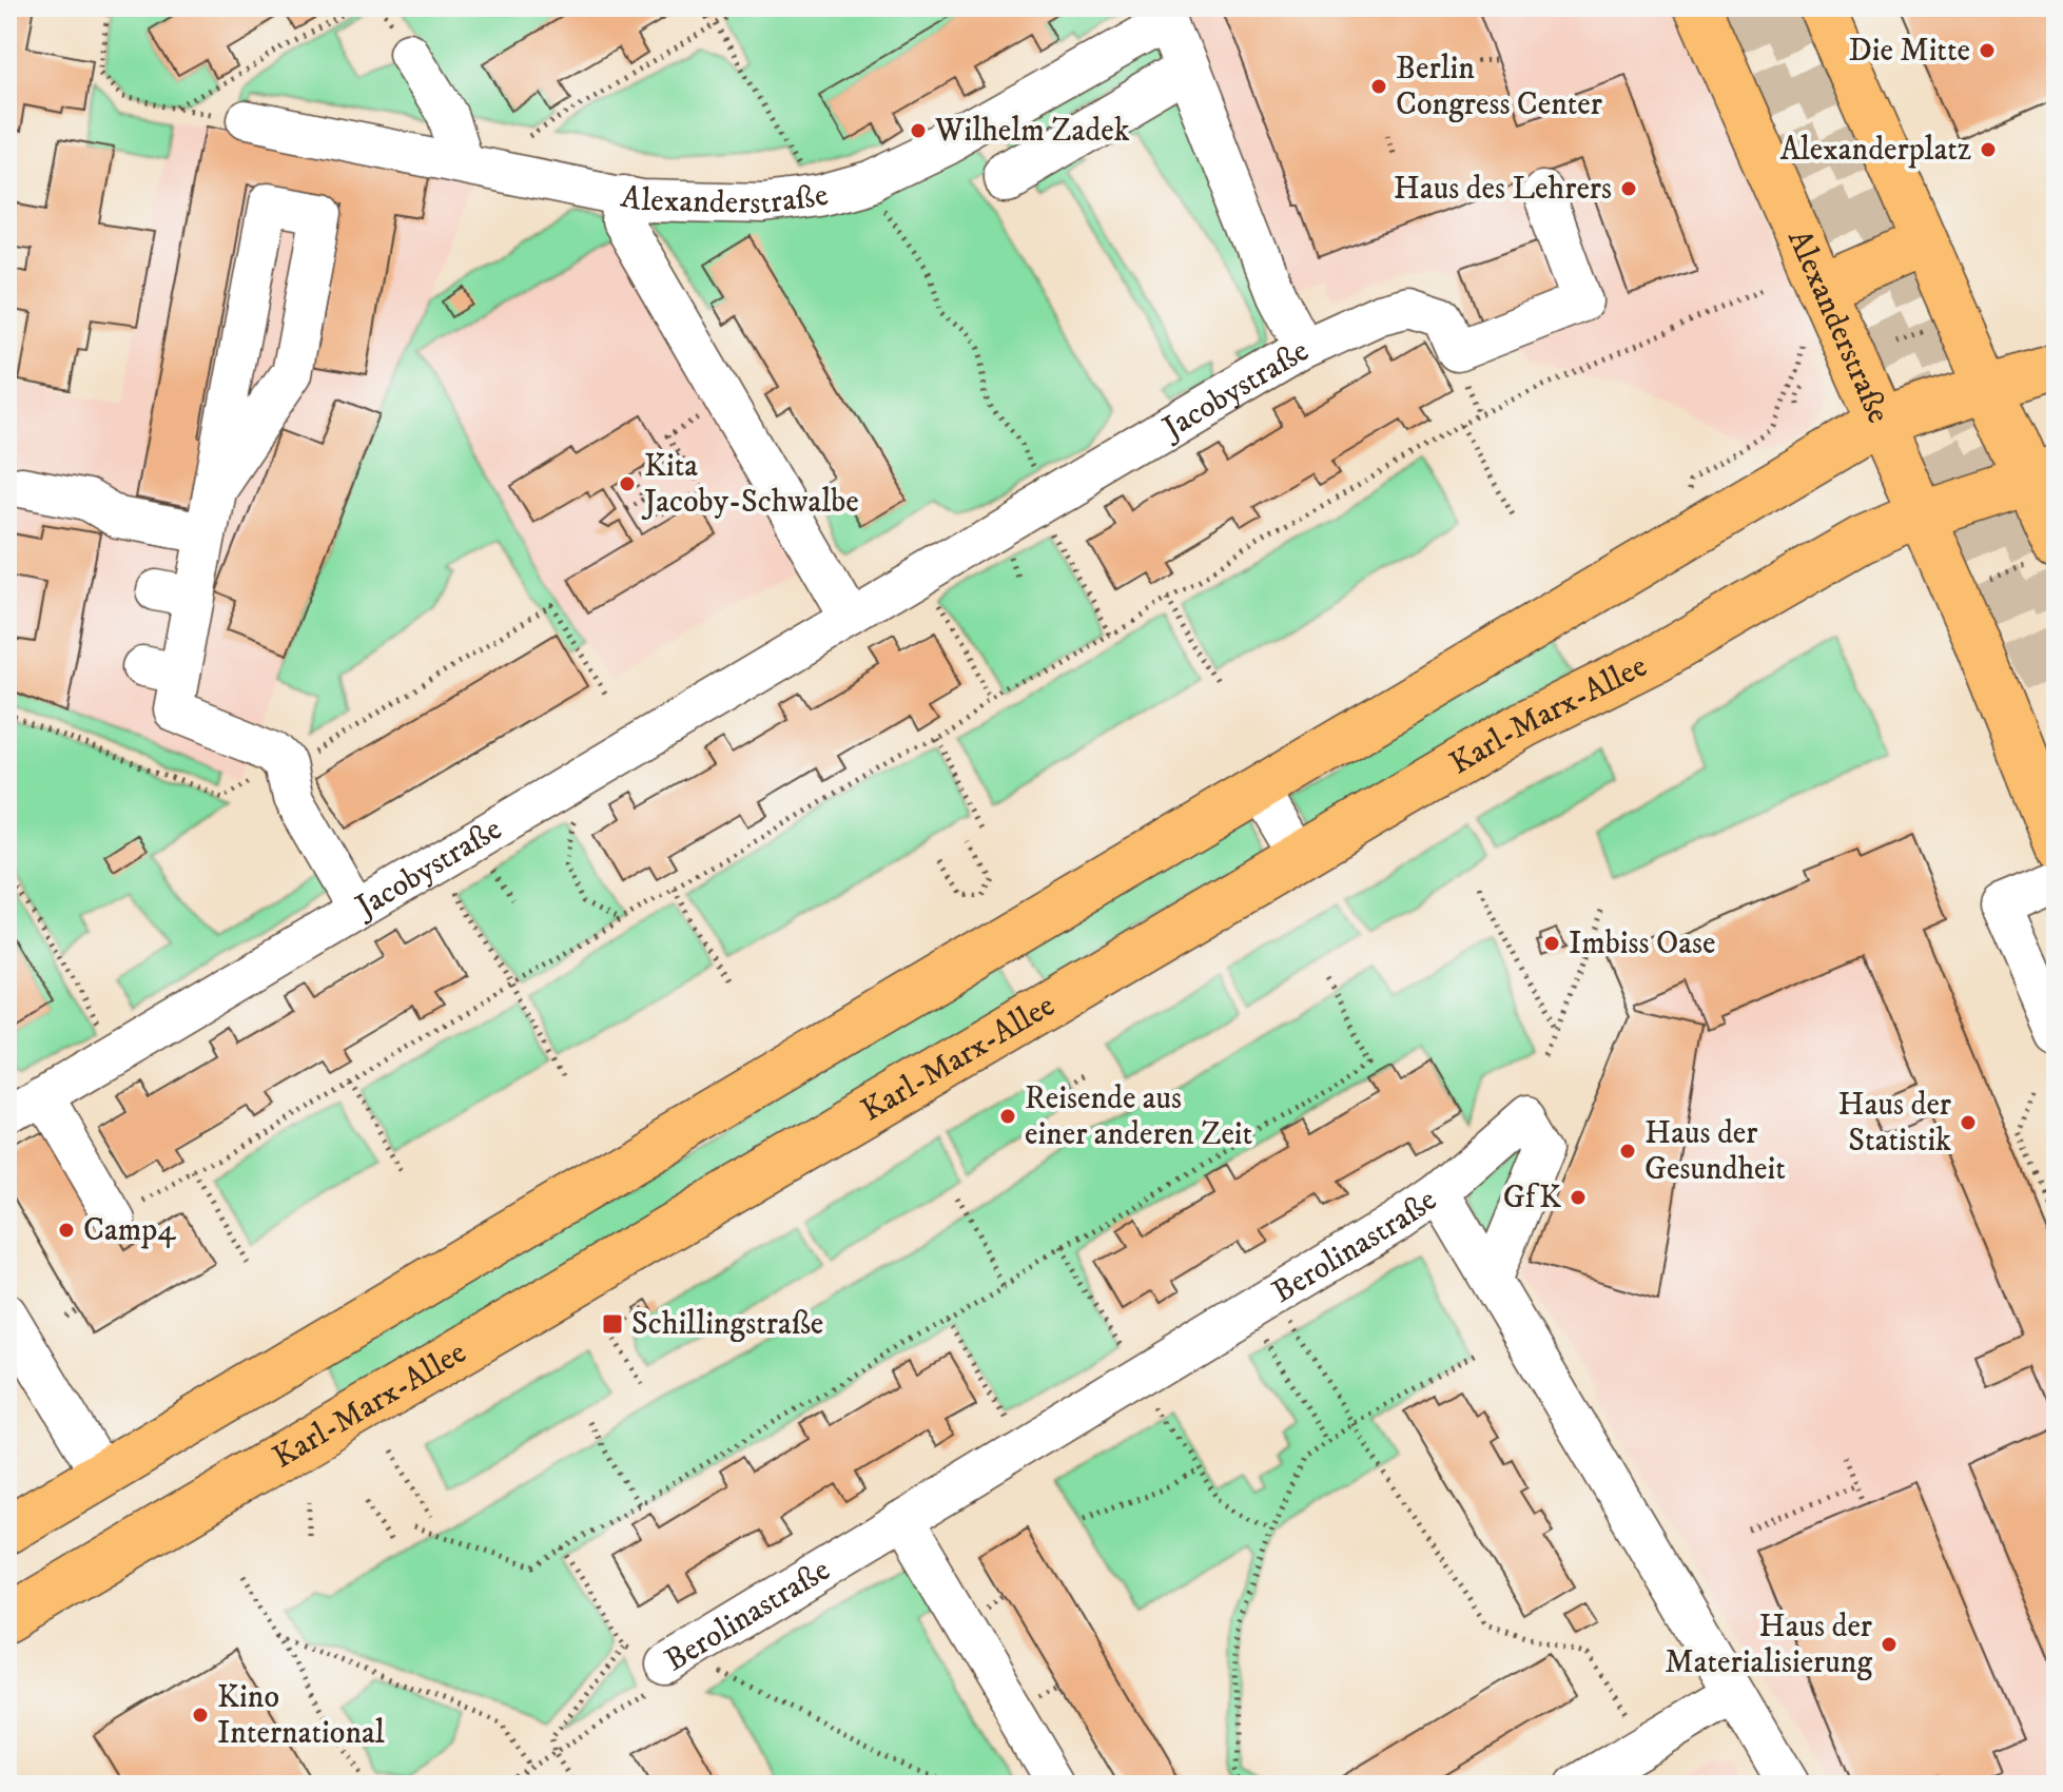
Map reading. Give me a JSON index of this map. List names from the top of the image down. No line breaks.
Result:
{"streets":{"main road":["Alexanderstraße","Karl-Marx-Allee"],"street":["Jacobystraße","Berolinastraße"]},"crossings":[["Alexanderstraße","Jacobystraße"],["Alexanderstraße","Karl-Marx-Allee"]],"places":{"other":["Die Mitte","Berlin Congress Center","Wilhelm Zadek","Alexanderplatz","Haus des Lehrers","Kita Jacoby-Schwalbe","Imbiss Oase","Reisende aus einer anderen Zeit","Haus der Statistik","Haus der Gesundheit","GfK","Camp4","Haus der Materialisierung","Kino International"],"transit":["Schillingstraße"]}}
